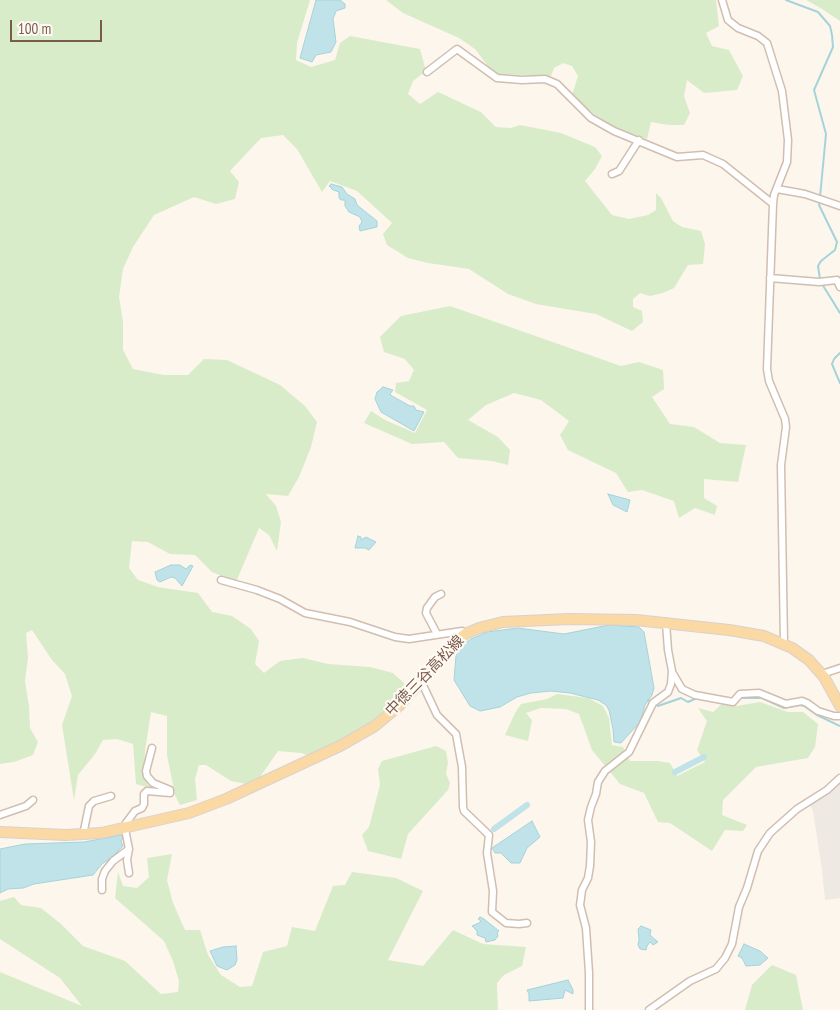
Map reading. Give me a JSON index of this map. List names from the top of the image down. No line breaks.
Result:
{"streets":{"main road":["中徳三谷高松線"]},"scale_bar":"100 m"}
